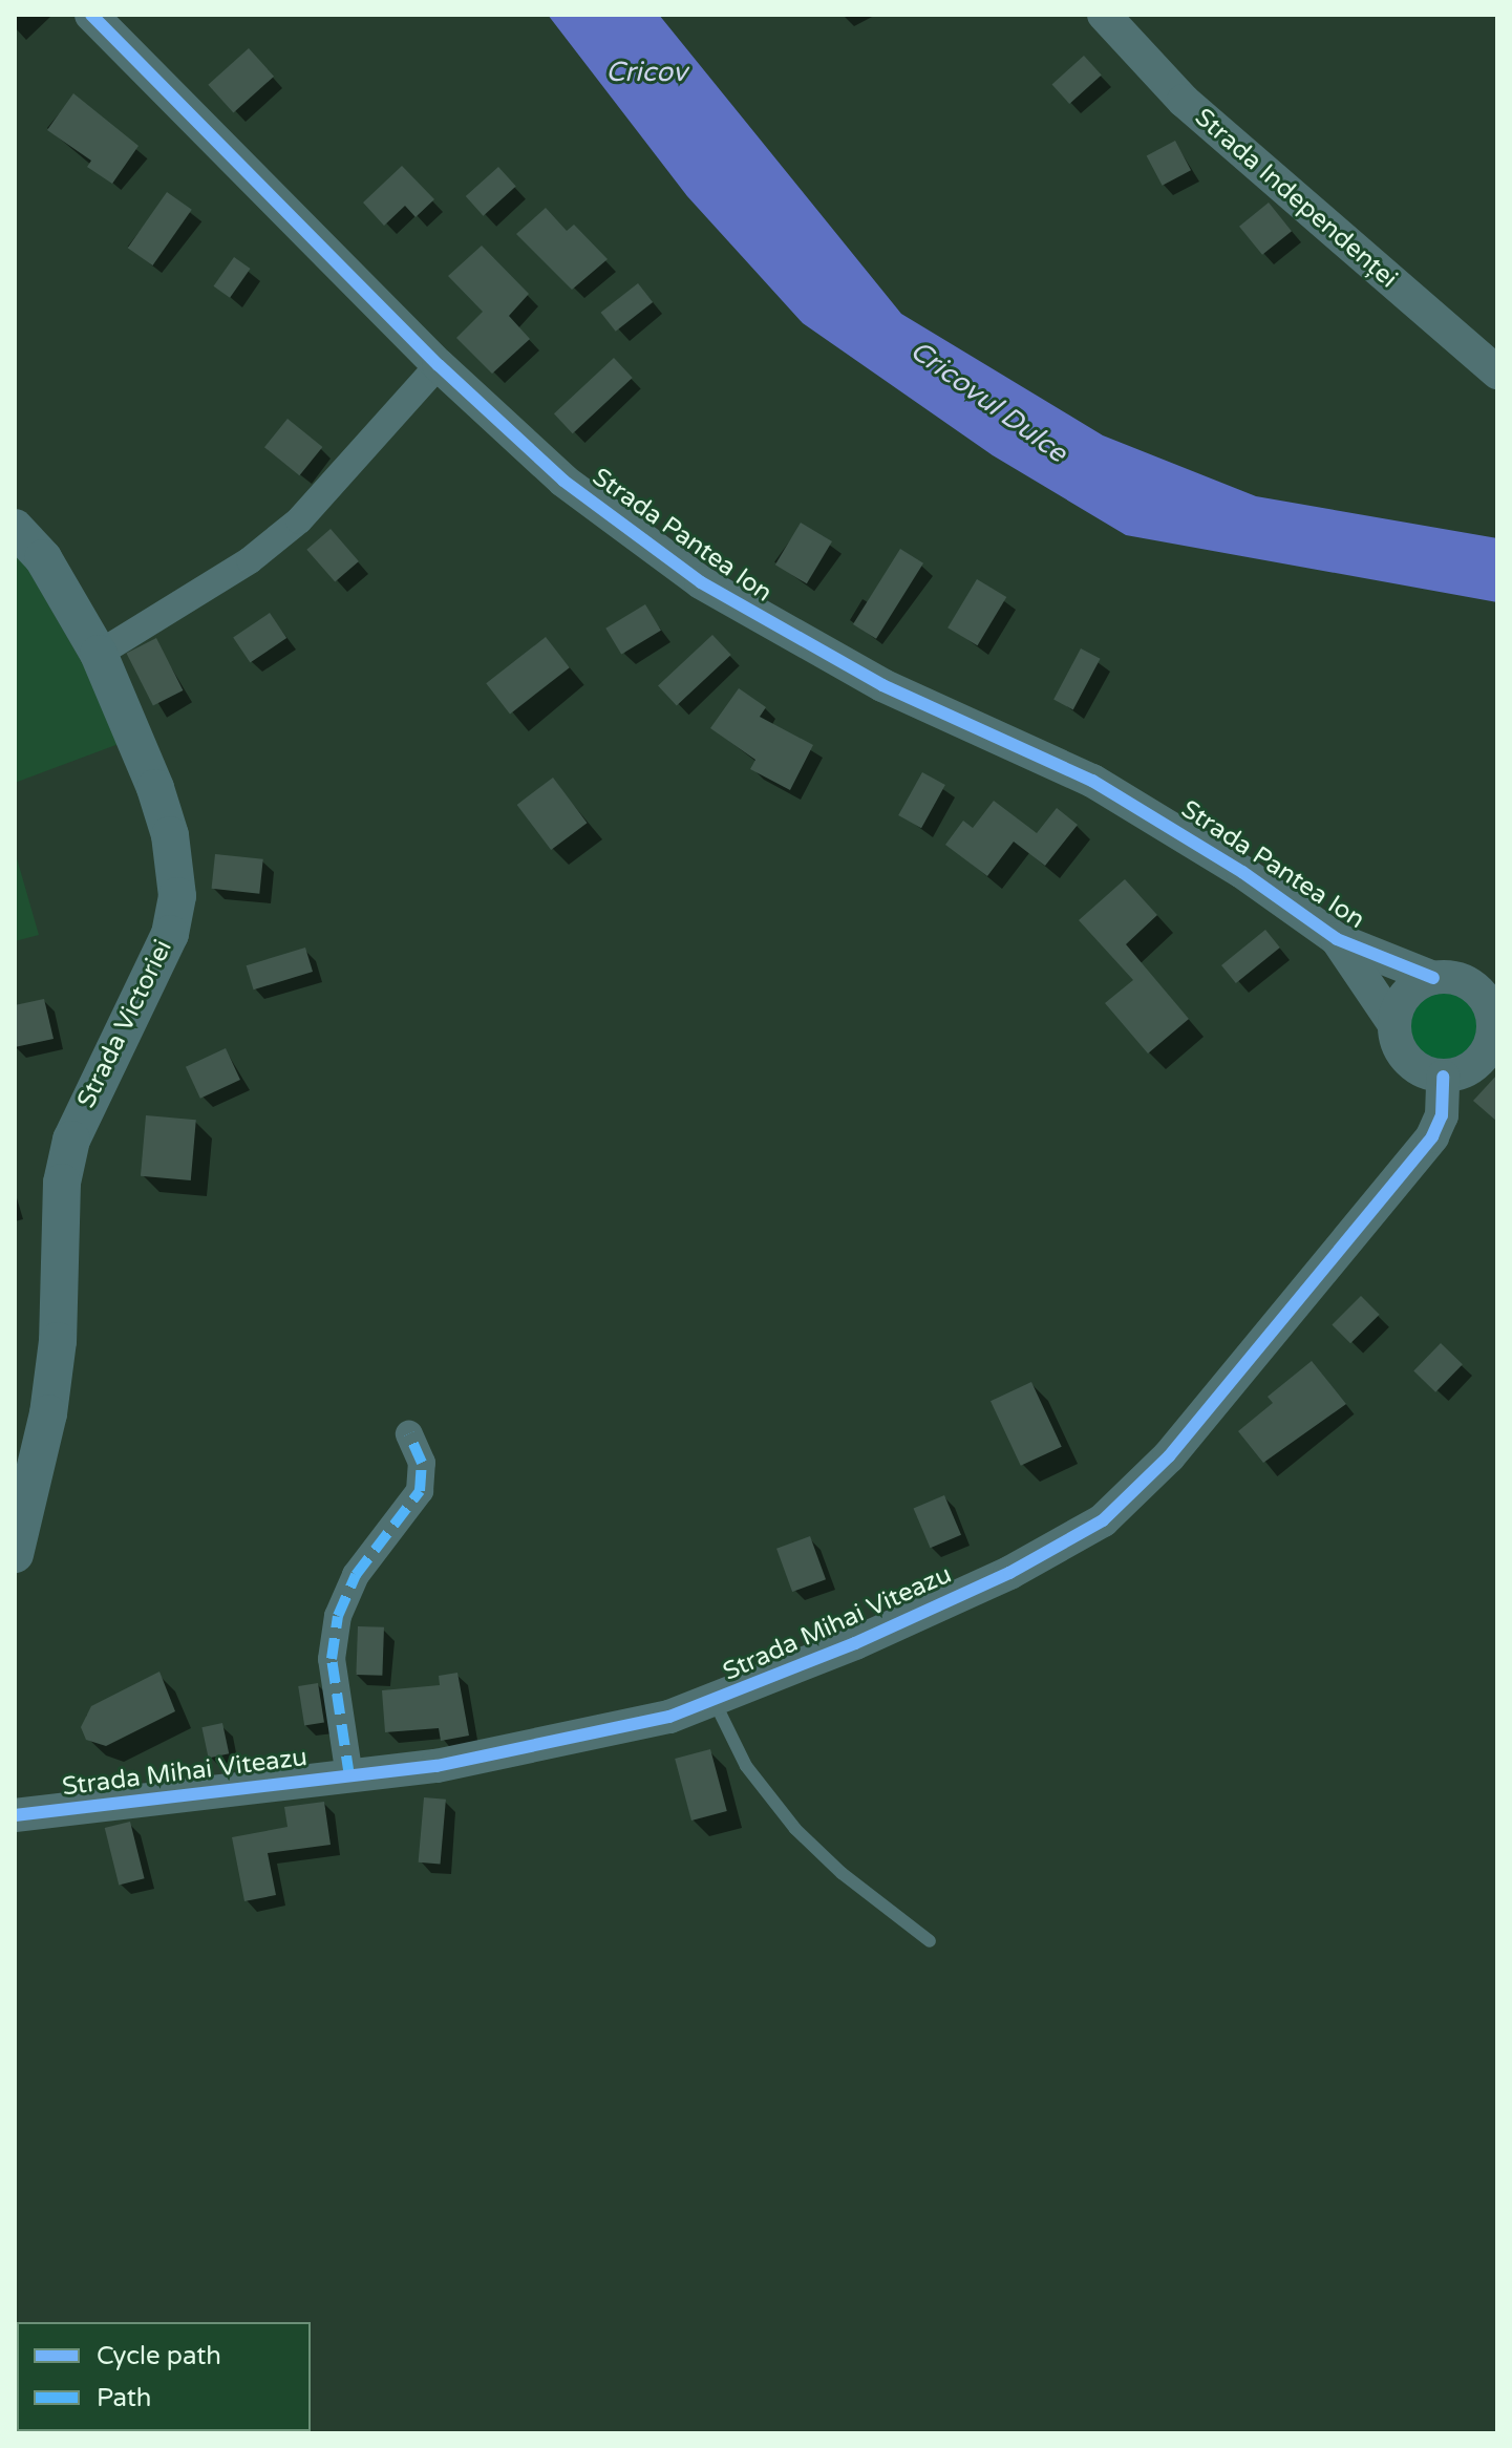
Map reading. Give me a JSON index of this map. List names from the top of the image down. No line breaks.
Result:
{"streets":{"main road":["Strada Victoriei"],"street":["Strada Independenței","Strada Pantea Ion","Strada Mihai Viteazu"]},"crossings":[["Strada Pantea Ion","Strada Mihai Viteazu"]],"water":["Cricov","Cricovul Dulce"],"legend":["Cycle path","Path"]}
